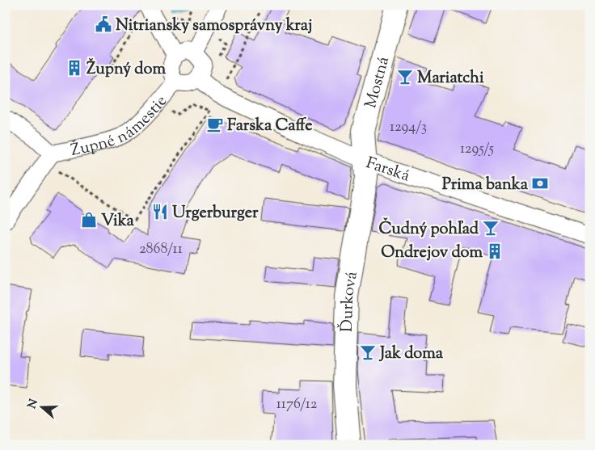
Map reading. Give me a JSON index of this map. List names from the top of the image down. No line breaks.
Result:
{"streets":{"street":["Mostná","Župné námestie","Farská","Ďurková"]},"crossings":[["Mostná","Farská"],["Mostná","Ďurková"],["Župné námestie","Farská"],["Farská","Ďurková"]],"places":{"public building":["Nitriansky samosprávny kraj"],"building":["Župný dom","Ondrejov dom"],"bar":["Mariatchi","Čudný pohľad","Jak doma"],"cafe":["Farska Caffe"],"bank":["Prima banka"],"restaurant":["Urgerburger"],"shop":["Vika"]},"house_numbers":["1294/3","1295/5","2868/11","1176/12"],"north":"left"}
